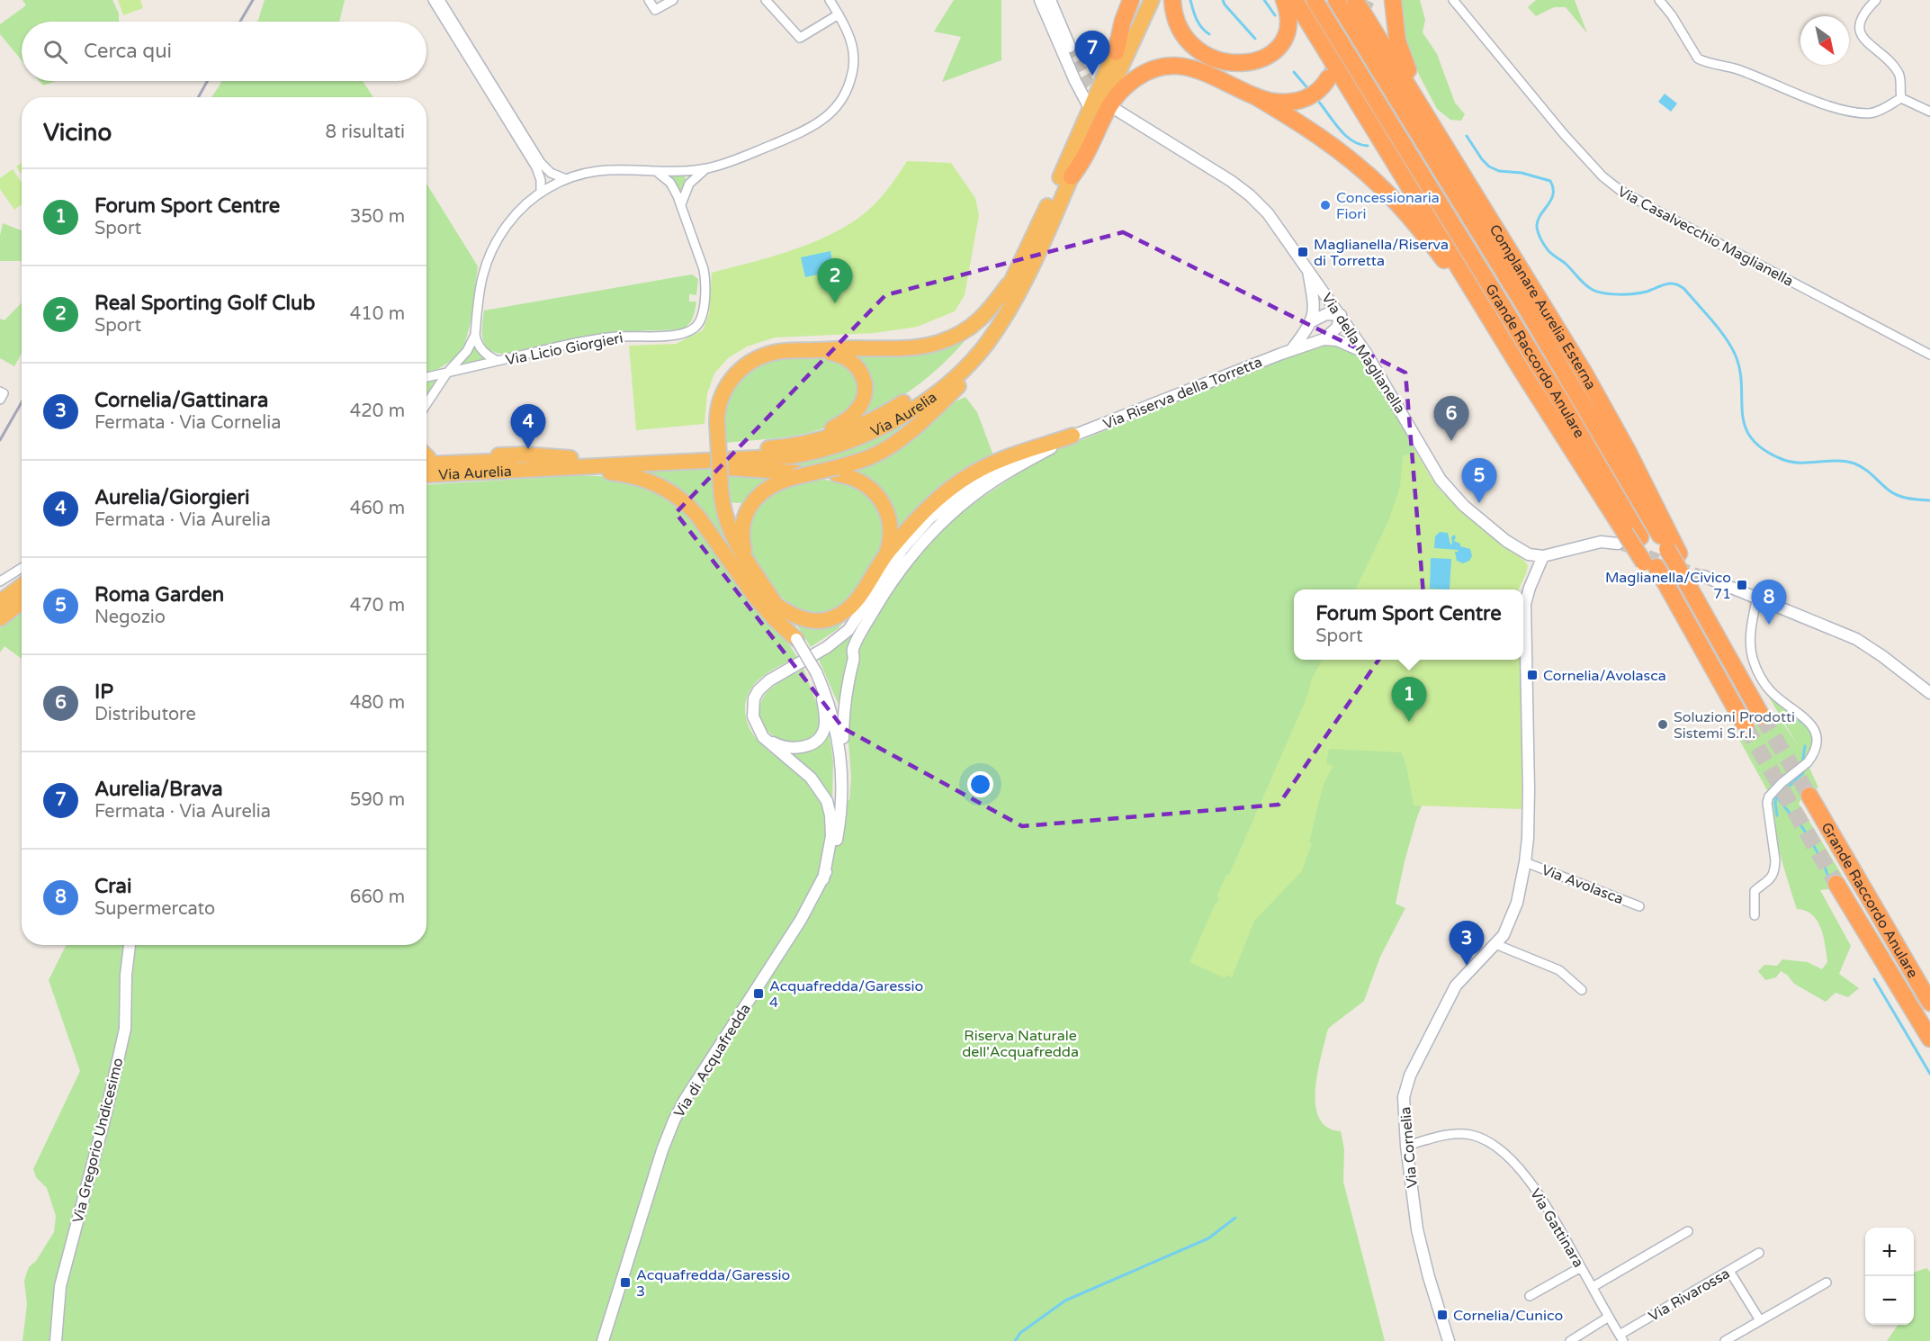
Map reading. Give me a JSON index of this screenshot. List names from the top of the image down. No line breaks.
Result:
{"streets":{"highway":["Complanare Aurelia Esterna","Grande Raccordo Anulare","Via Aurelia"],"street":["Via Casalvecchio Maglianella","Via Licio Giorgieri","Via della Maglianella","Via Riserva della Torretta","Via Avolasca","Via di Acquafredda","Via Gregorio Undicesimo","Via Cornelia","Via Gattinara","Via Rivarossa"]},"crossings":[["Complanare Aurelia Esterna","Grande Raccordo Anulare"],["Via della Maglianella","Via Cornelia"],["Via Avolasca","Via Cornelia"],["Via Cornelia","Via Gattinara"],["Via Gattinara","Via Rivarossa"]],"parks":["Riserva Naturale dell'Acquafredda"],"places":{"other":["Concessionaria Fiori","Soluzioni Prodotti Sistemi S.r.l."],"transit":["Maglianella/Riserva di Torretta","Maglianella/Civico 71","Cornelia/Avolasca","Acquafredda/Garessio 4","Acquafredda/Garessio 3","Cornelia/Cunico"]},"north":"bottom right","page":{"search":"Cerca qui","pins":["7","2","6","4","5","8","1","3"],"heading":["Vicino","8 risultati"],"list":[{"mark":"1","name":"Forum Sport Centre","note":"Sport","value":"350 m"},{"mark":"2","name":"Real Sporting Golf Club","note":"Sport","value":"410 m"},{"mark":"3","name":"Cornelia/Gattinara","note":"Fermata · Via Cornelia","value":"420 m"},{"mark":"4","name":"Aurelia/Giorgieri","note":"Fermata · Via Aurelia","value":"460 m"},{"mark":"5","name":"Roma Garden","note":"Negozio","value":"470 m"},{"mark":"6","name":"IP","note":"Distributore","value":"480 m"},{"mark":"7","name":"Aurelia/Brava","note":"Fermata · Via Aurelia","value":"590 m"},{"mark":"8","name":"Crai","note":"Supermercato","value":"660 m"}],"popup":["Forum Sport Centre","Sport"],"map_buttons":["+","−"]}}
